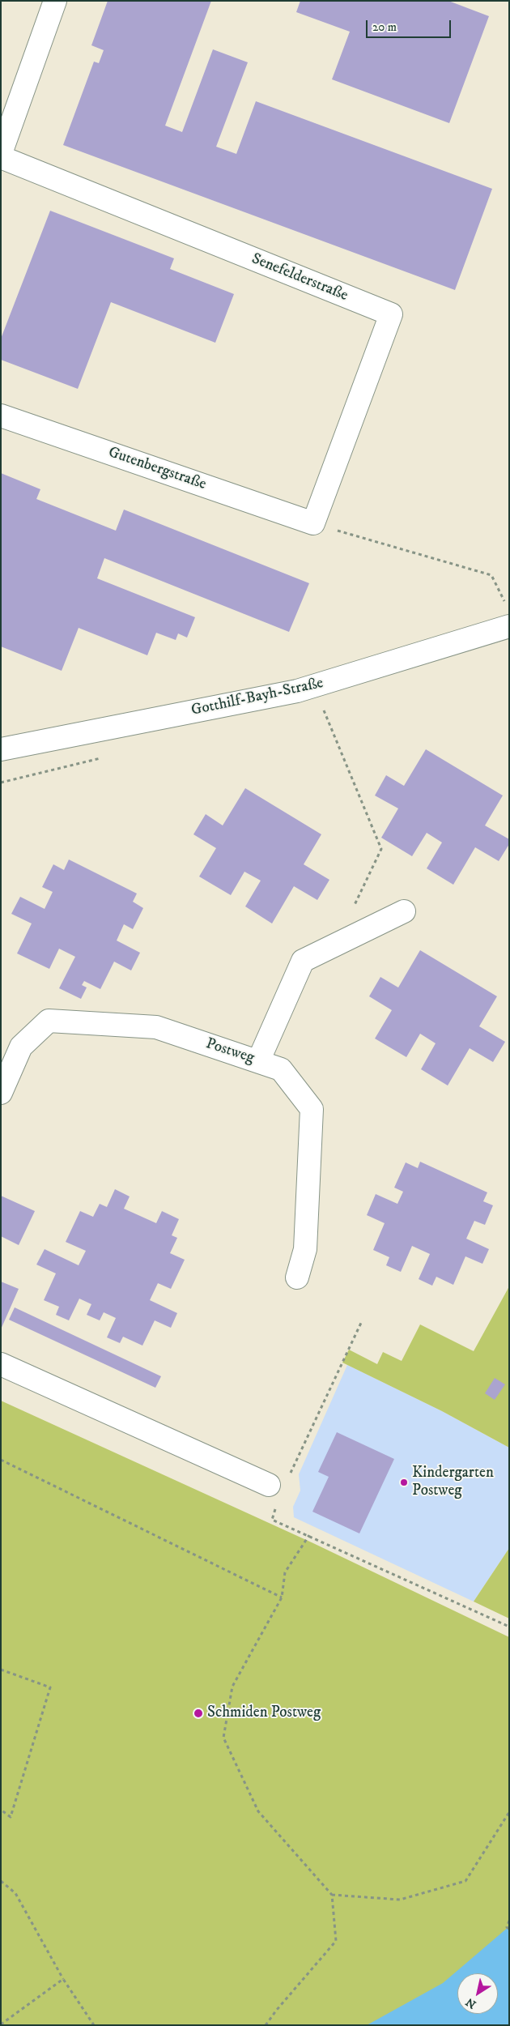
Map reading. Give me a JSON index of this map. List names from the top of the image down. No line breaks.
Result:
{"streets":{"street":["Senefelderstraße","Gutenbergstraße","Gotthilf-Bayh-Straße","Postweg"]},"crossings":[["Senefelderstraße","Gutenbergstraße"]],"places":["Kindergarten Postweg","Schmiden Postweg"],"scale_bar":"20 m","north":"bottom left"}
